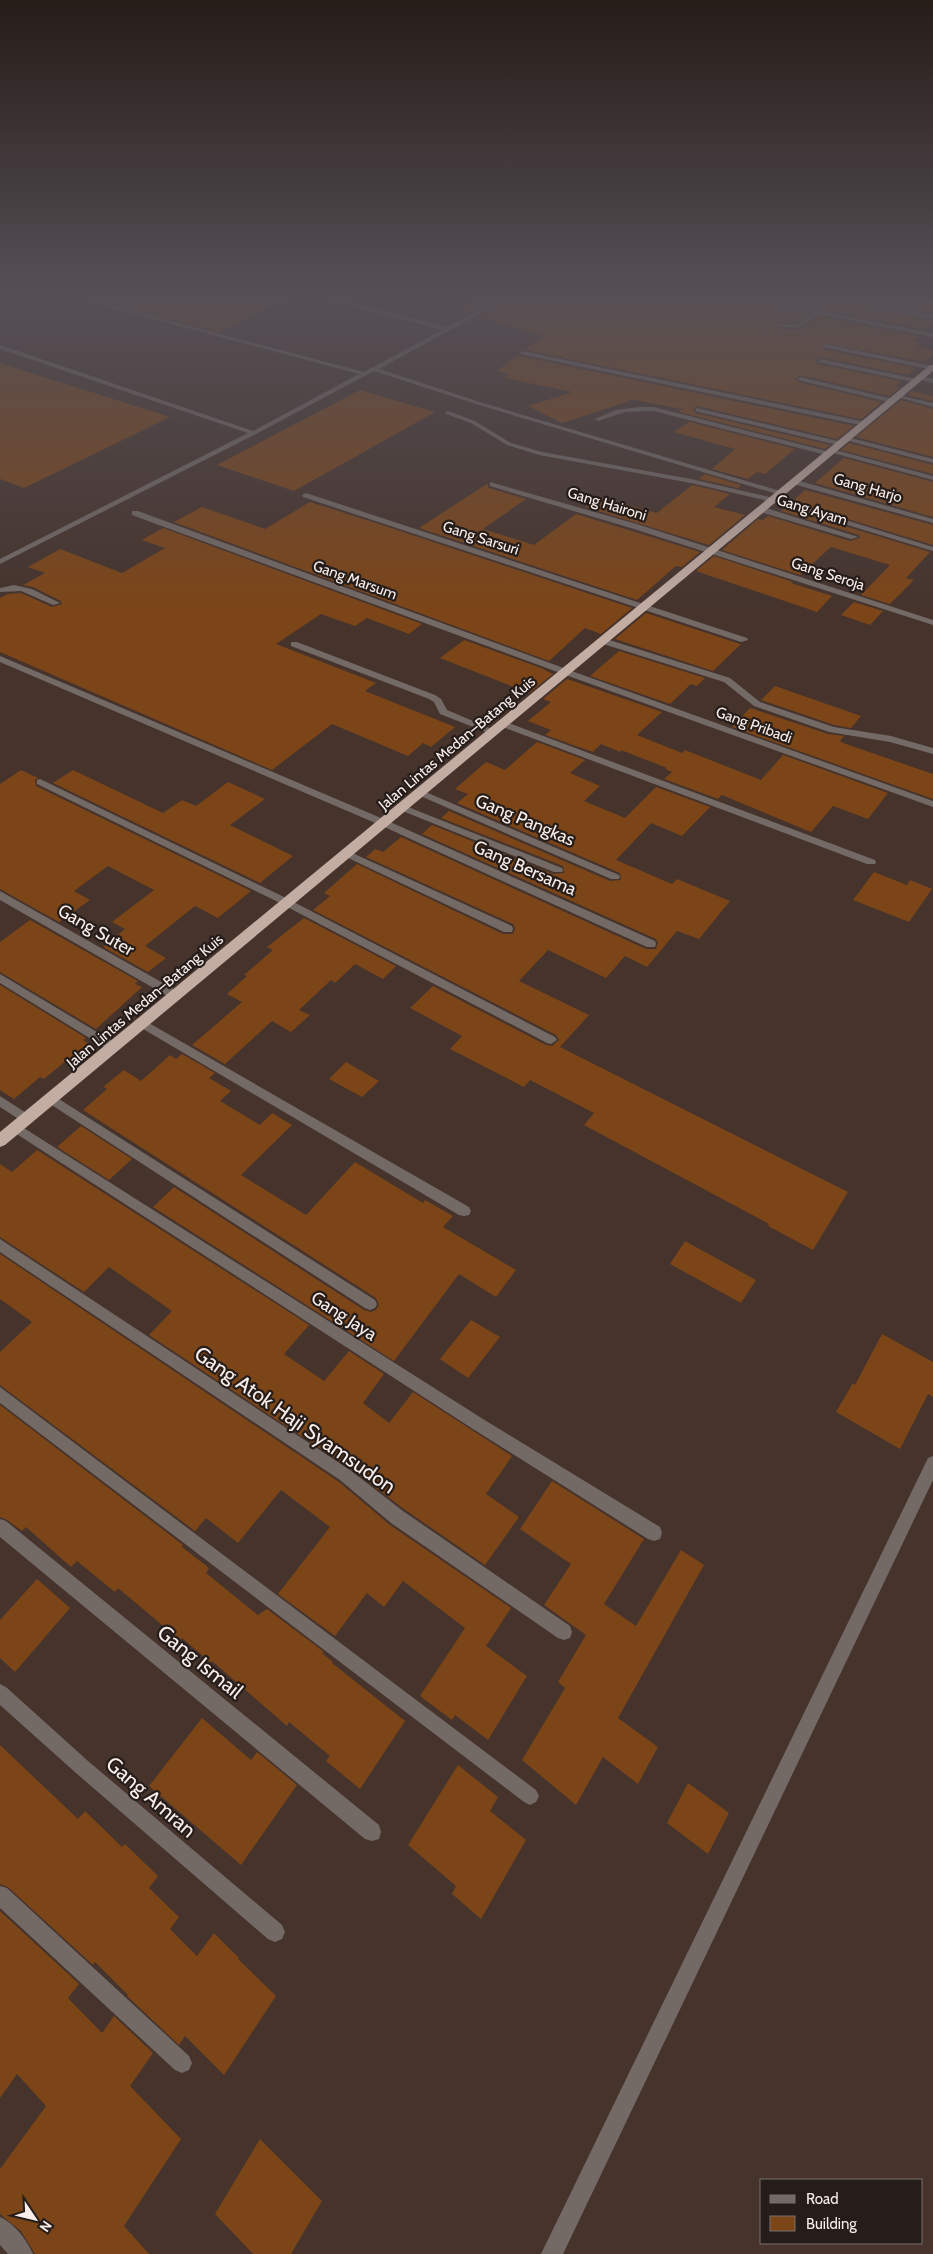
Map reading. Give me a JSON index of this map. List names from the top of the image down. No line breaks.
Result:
{"streets":{"highway":["Jalan Lintas Medan–Batang Kuis"],"street":["Gang Harjo","Gang Haironi","Gang Ayam","Gang Sarsuri","Gang Seroja","Gang Marsum","Gang Pribadi","Gang Pangkas","Gang Bersama","Gang Suter","Gang Jaya","Gang Atok Haji Syamsudon","Gang Ismail","Gang Amran"]},"crossings":[["Gang Harjo","Jalan Lintas Medan–Batang Kuis"],["Gang Haironi","Gang Seroja"],["Gang Haironi","Jalan Lintas Medan–Batang Kuis"],["Gang Ayam","Jalan Lintas Medan–Batang Kuis"],["Gang Sarsuri","Jalan Lintas Medan–Batang Kuis"],["Gang Seroja","Jalan Lintas Medan–Batang Kuis"],["Gang Marsum","Gang Pribadi"],["Gang Marsum","Jalan Lintas Medan–Batang Kuis"],["Gang Pribadi","Jalan Lintas Medan–Batang Kuis"],["Jalan Lintas Medan–Batang Kuis","Gang Pangkas"],["Jalan Lintas Medan–Batang Kuis","Gang Bersama"],["Jalan Lintas Medan–Batang Kuis","Gang Suter"],["Jalan Lintas Medan–Batang Kuis","Gang Jaya"]],"legend":["Road","Building"],"north":"bottom right"}
